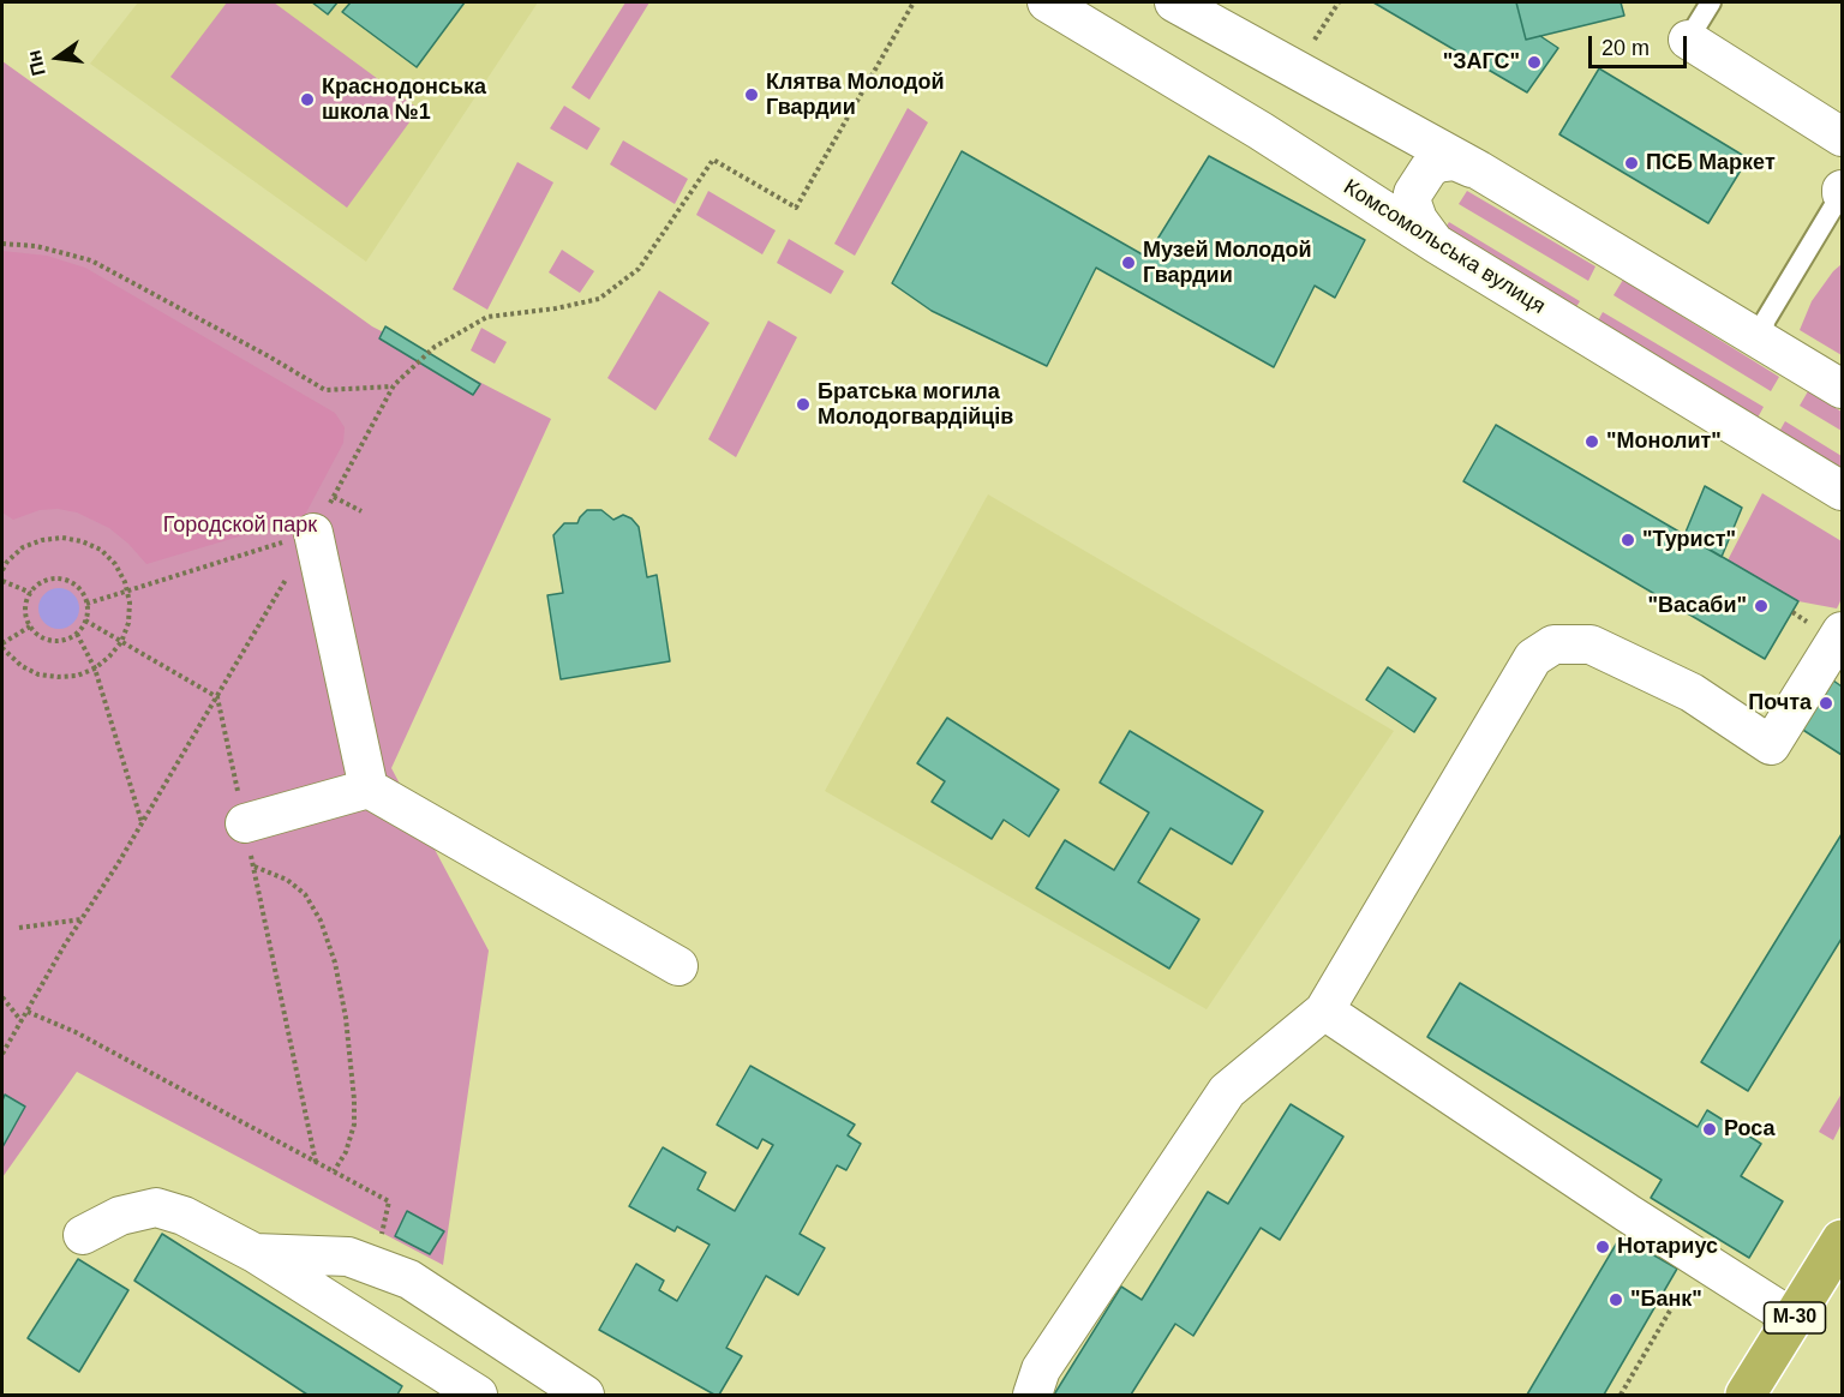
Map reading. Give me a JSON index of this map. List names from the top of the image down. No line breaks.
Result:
{"streets":{"highway":["М-30"],"street":["Комсомольська вулиця"]},"parks":["Городской парк"],"places":["\"ЗАГС\"","Клятва Молодой Гвардии","Краснодонська школа №1","ПСБ Маркет","Музей Молодой Гвардии","Братська могила Молодогвардійців","\"Монолит\"","\"Турист\"","\"Васаби\"","Почта","Роса","Нотариус","\"Банк\""],"scale_bar":"20 m","north":"left"}
